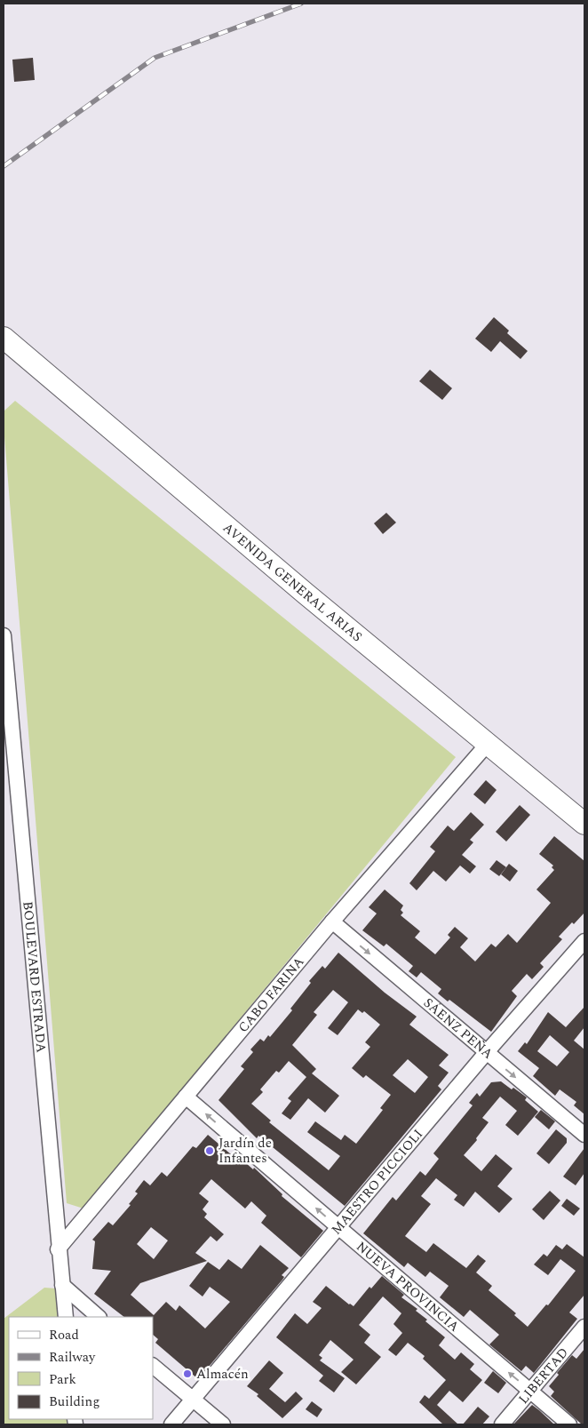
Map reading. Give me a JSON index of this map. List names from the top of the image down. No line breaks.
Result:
{"streets":{"main road":["AVENIDA GENERAL ARIAS"],"street":["BOULEVARD ESTRADA","CABO FARINA","SÁENZ PEÑA","MAESTRO PICCIOLI","NUEVA PROVINCIA","LIBERTAD"]},"crossings":[["AVENIDA GENERAL ARIAS","CABO FARINA"],["BOULEVARD ESTRADA","CABO FARINA"],["CABO FARINA","SÁENZ PEÑA"],["CABO FARINA","NUEVA PROVINCIA"],["SÁENZ PEÑA","MAESTRO PICCIOLI"],["MAESTRO PICCIOLI","NUEVA PROVINCIA"],["NUEVA PROVINCIA","LIBERTAD"]],"one_way":["SÁENZ PEÑA","NUEVA PROVINCIA"],"places":["Jardín de Infantes","Almacén"],"legend":["Road","Railway","Park","Building"]}
